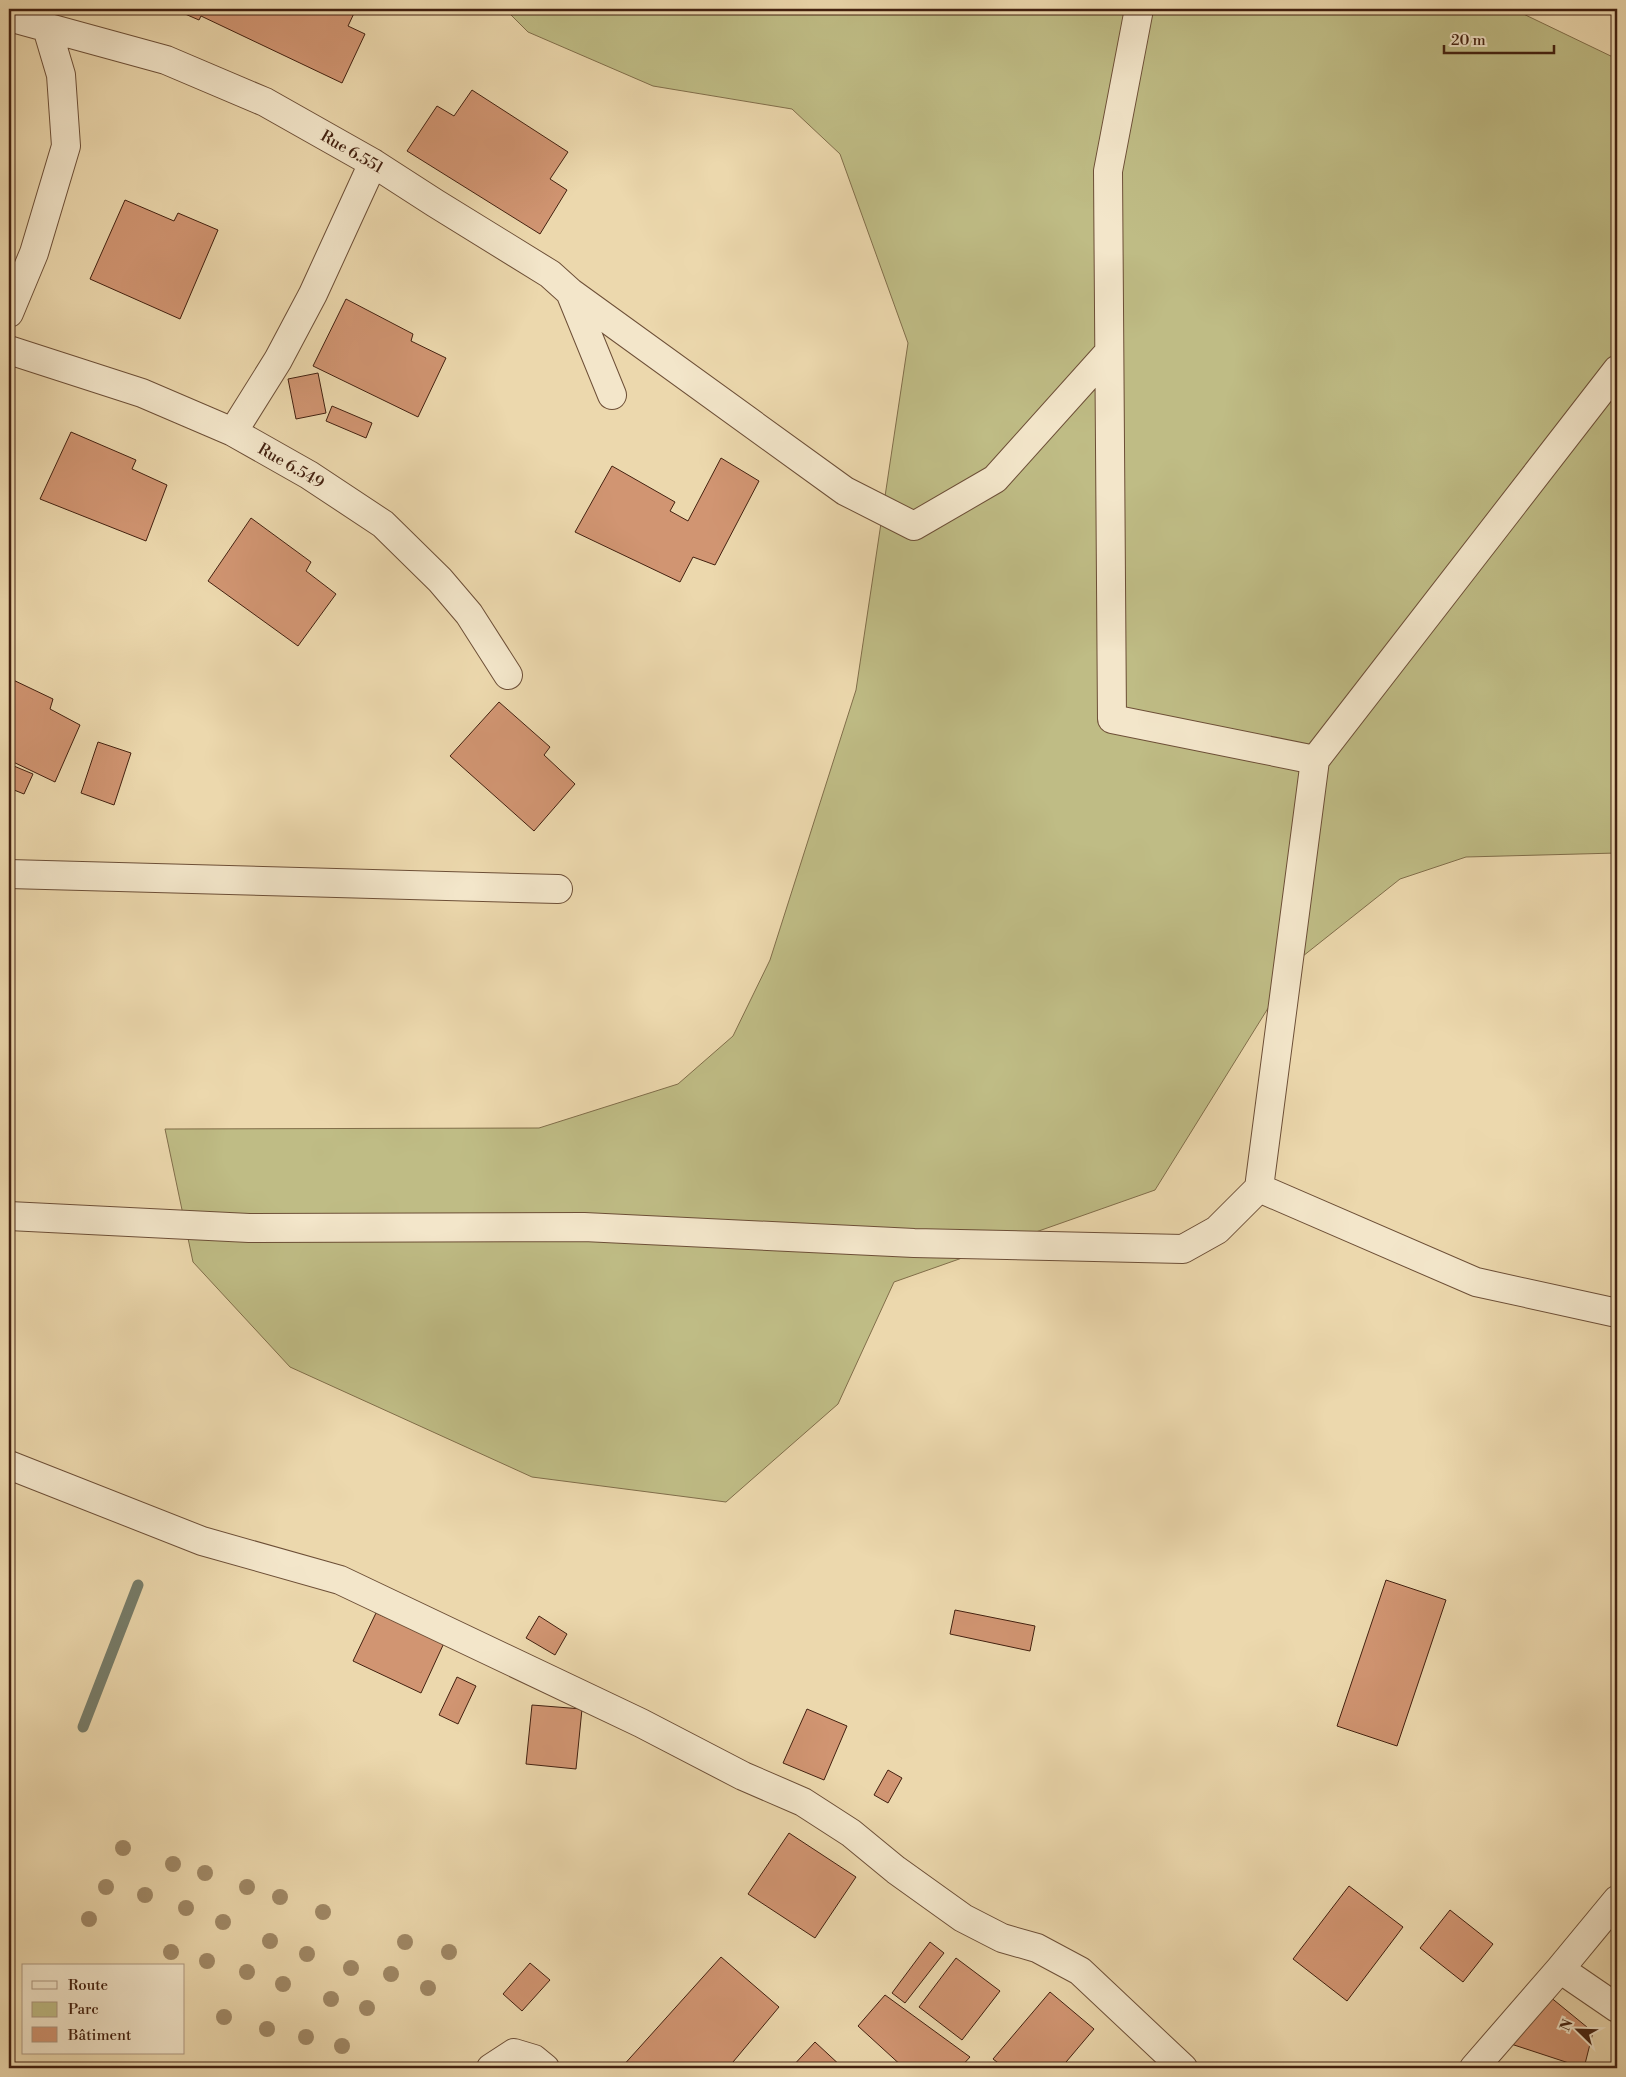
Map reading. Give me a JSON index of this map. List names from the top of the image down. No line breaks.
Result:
{"streets":{"street":["Rue 6.551","Rue 6.549"]},"legend":["Route","Parc","Bâtiment"],"scale_bar":"20 m","north":"top left"}
